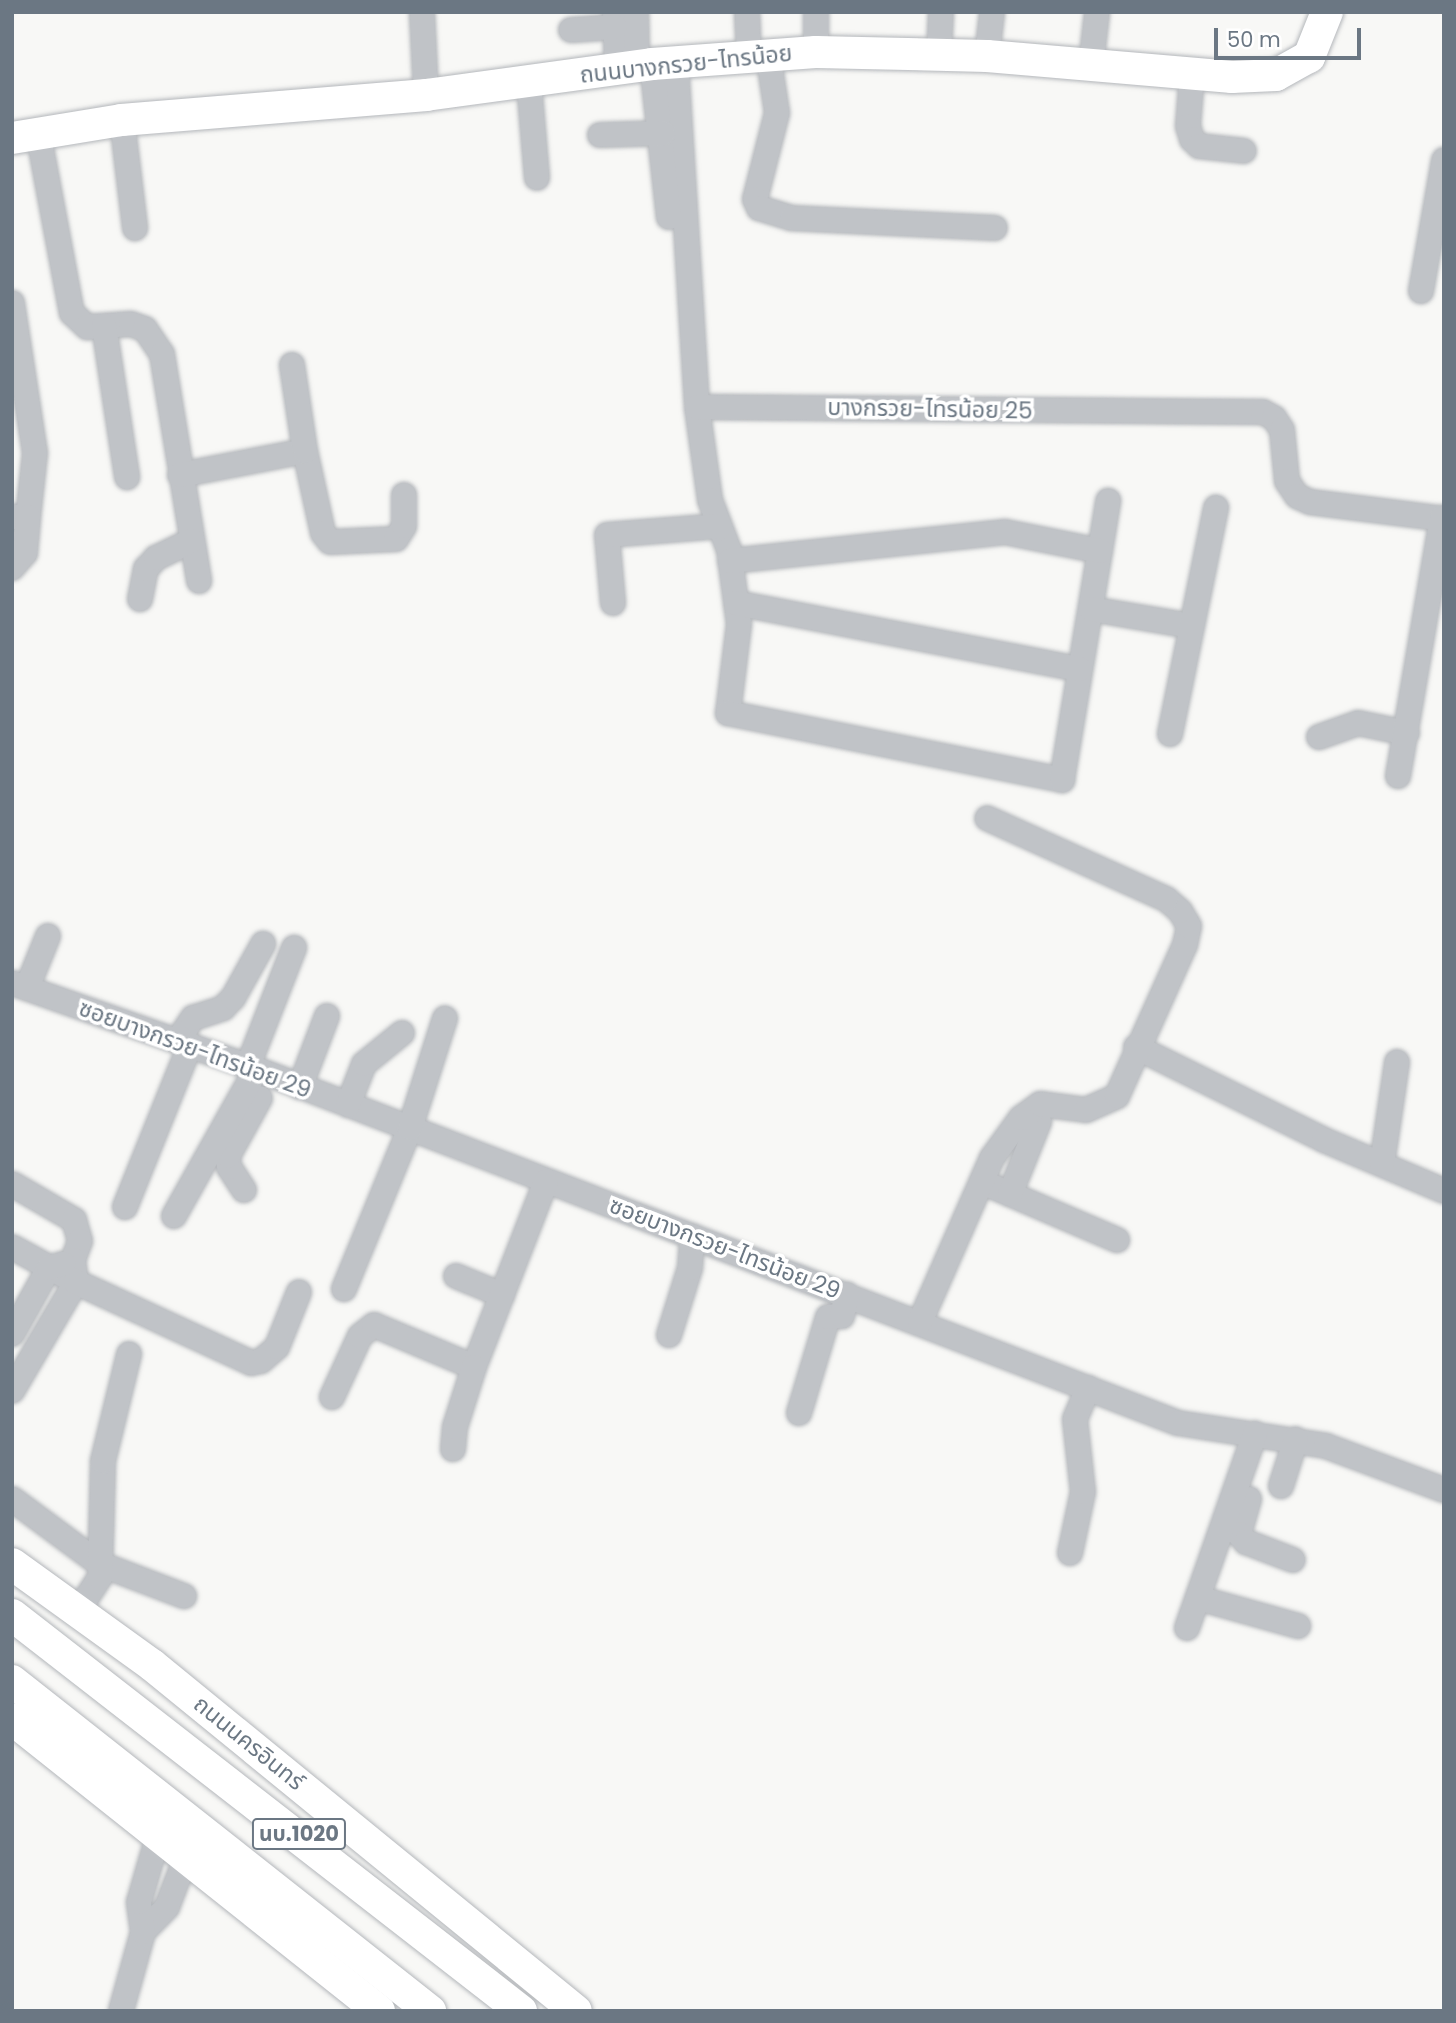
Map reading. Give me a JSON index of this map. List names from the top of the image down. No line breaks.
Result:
{"streets":{"main road":["ถนนบางกรวย-ไทรน้อย","ถนนนครอินทร์","นบ.1020"],"street":["บางกรวย-ไทรน้อย 25","ซอยบางกรวย-ไทรน้อย 29"]},"scale_bar":"50 m"}
